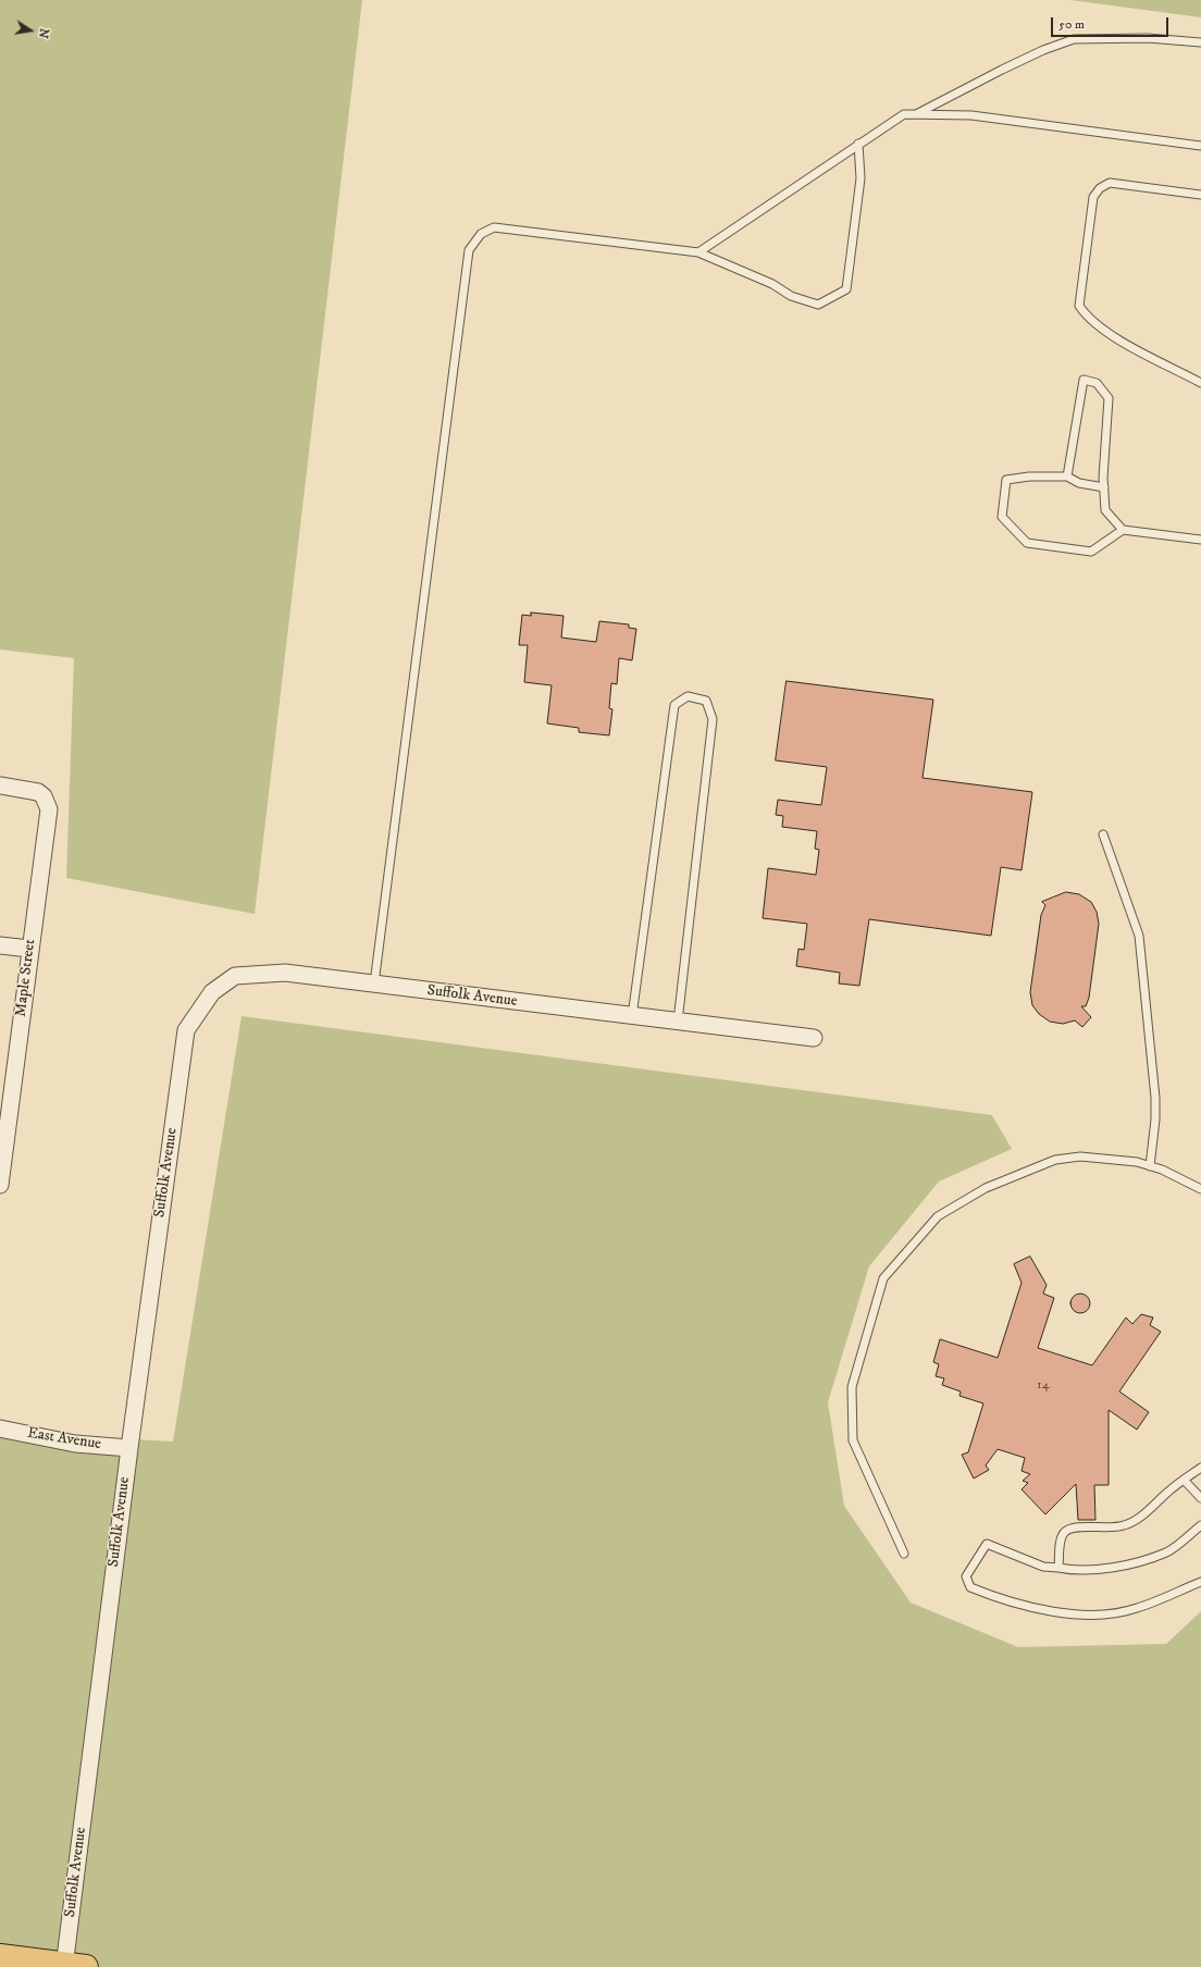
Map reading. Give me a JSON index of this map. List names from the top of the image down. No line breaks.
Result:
{"streets":{"street":["Maple Street","Suffolk Avenue","East Avenue"]},"crossings":[["Suffolk Avenue","East Avenue"]],"house_numbers":["14"],"scale_bar":"50 m","north":"right"}
